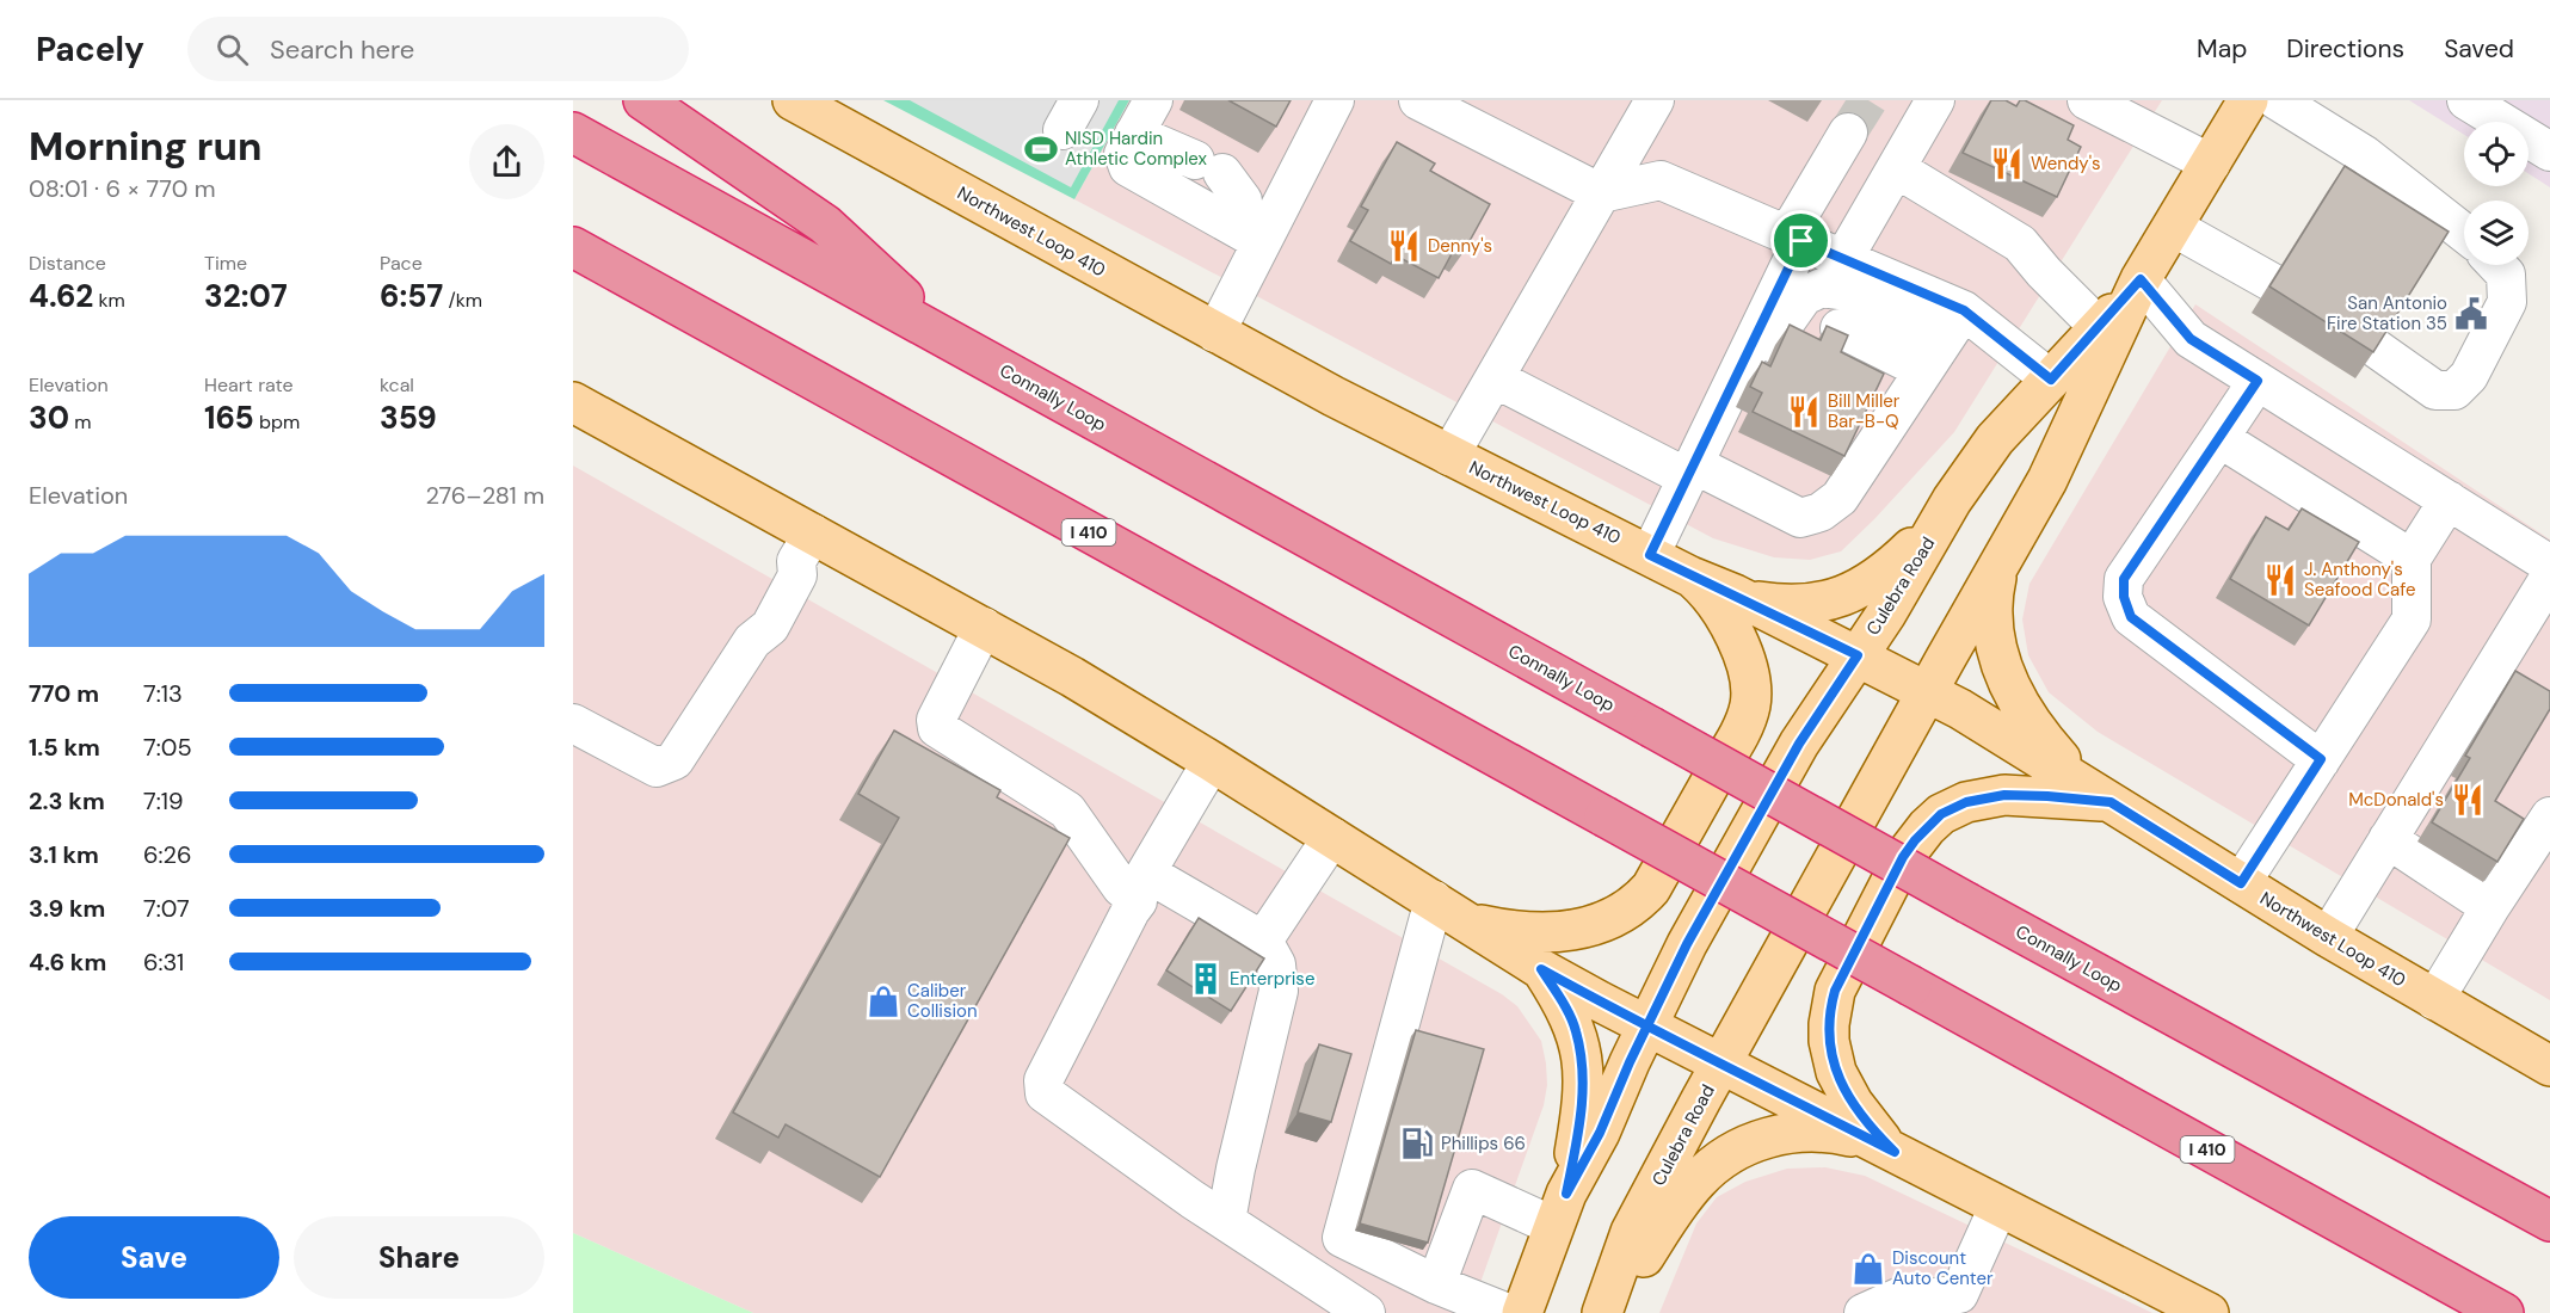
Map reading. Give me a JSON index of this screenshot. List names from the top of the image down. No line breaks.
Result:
{"streets":{"highway":["Connally Loop","I 410"],"main road":["Northwest Loop 410","Culebra Road"]},"crossings":[["Northwest Loop 410","Culebra Road"]],"places":{"sports":["NISD Hardin Athletic Complex"],"restaurant":["Wendy's","Denny's","Bill Miller Bar-B-Q","J. Anthony's Seafood Cafe","McDonald's"],"public building":["San Antonio Fire Station 35"],"building":["Enterprise"],"shop":["Caliber Collision","Discount Auto Center"],"fuel station":["Phillips 66"]},"page":{"header":"Pacely","search":"Search here","nav":["Map","Directions","Saved"],"heading":["Morning run","08:01 · 6 × 770 m"],"stats":[["Distance","4.62 km"],["Time","32:07"],["Pace","6:57 /km"],["Elevation","30 m"],["Heart rate","165 bpm"],["kcal","359"]],"chart":["Elevation","276–281 m"],"list":[{"name":"770 m","note":"7:13"},{"name":"1.5 km","note":"7:05"},{"name":"2.3 km","note":"7:19"},{"name":"3.1 km","note":"6:26"},{"name":"3.9 km","note":"7:07"},{"name":"4.6 km","note":"6:31"}],"buttons":["Save","Share"]}}
